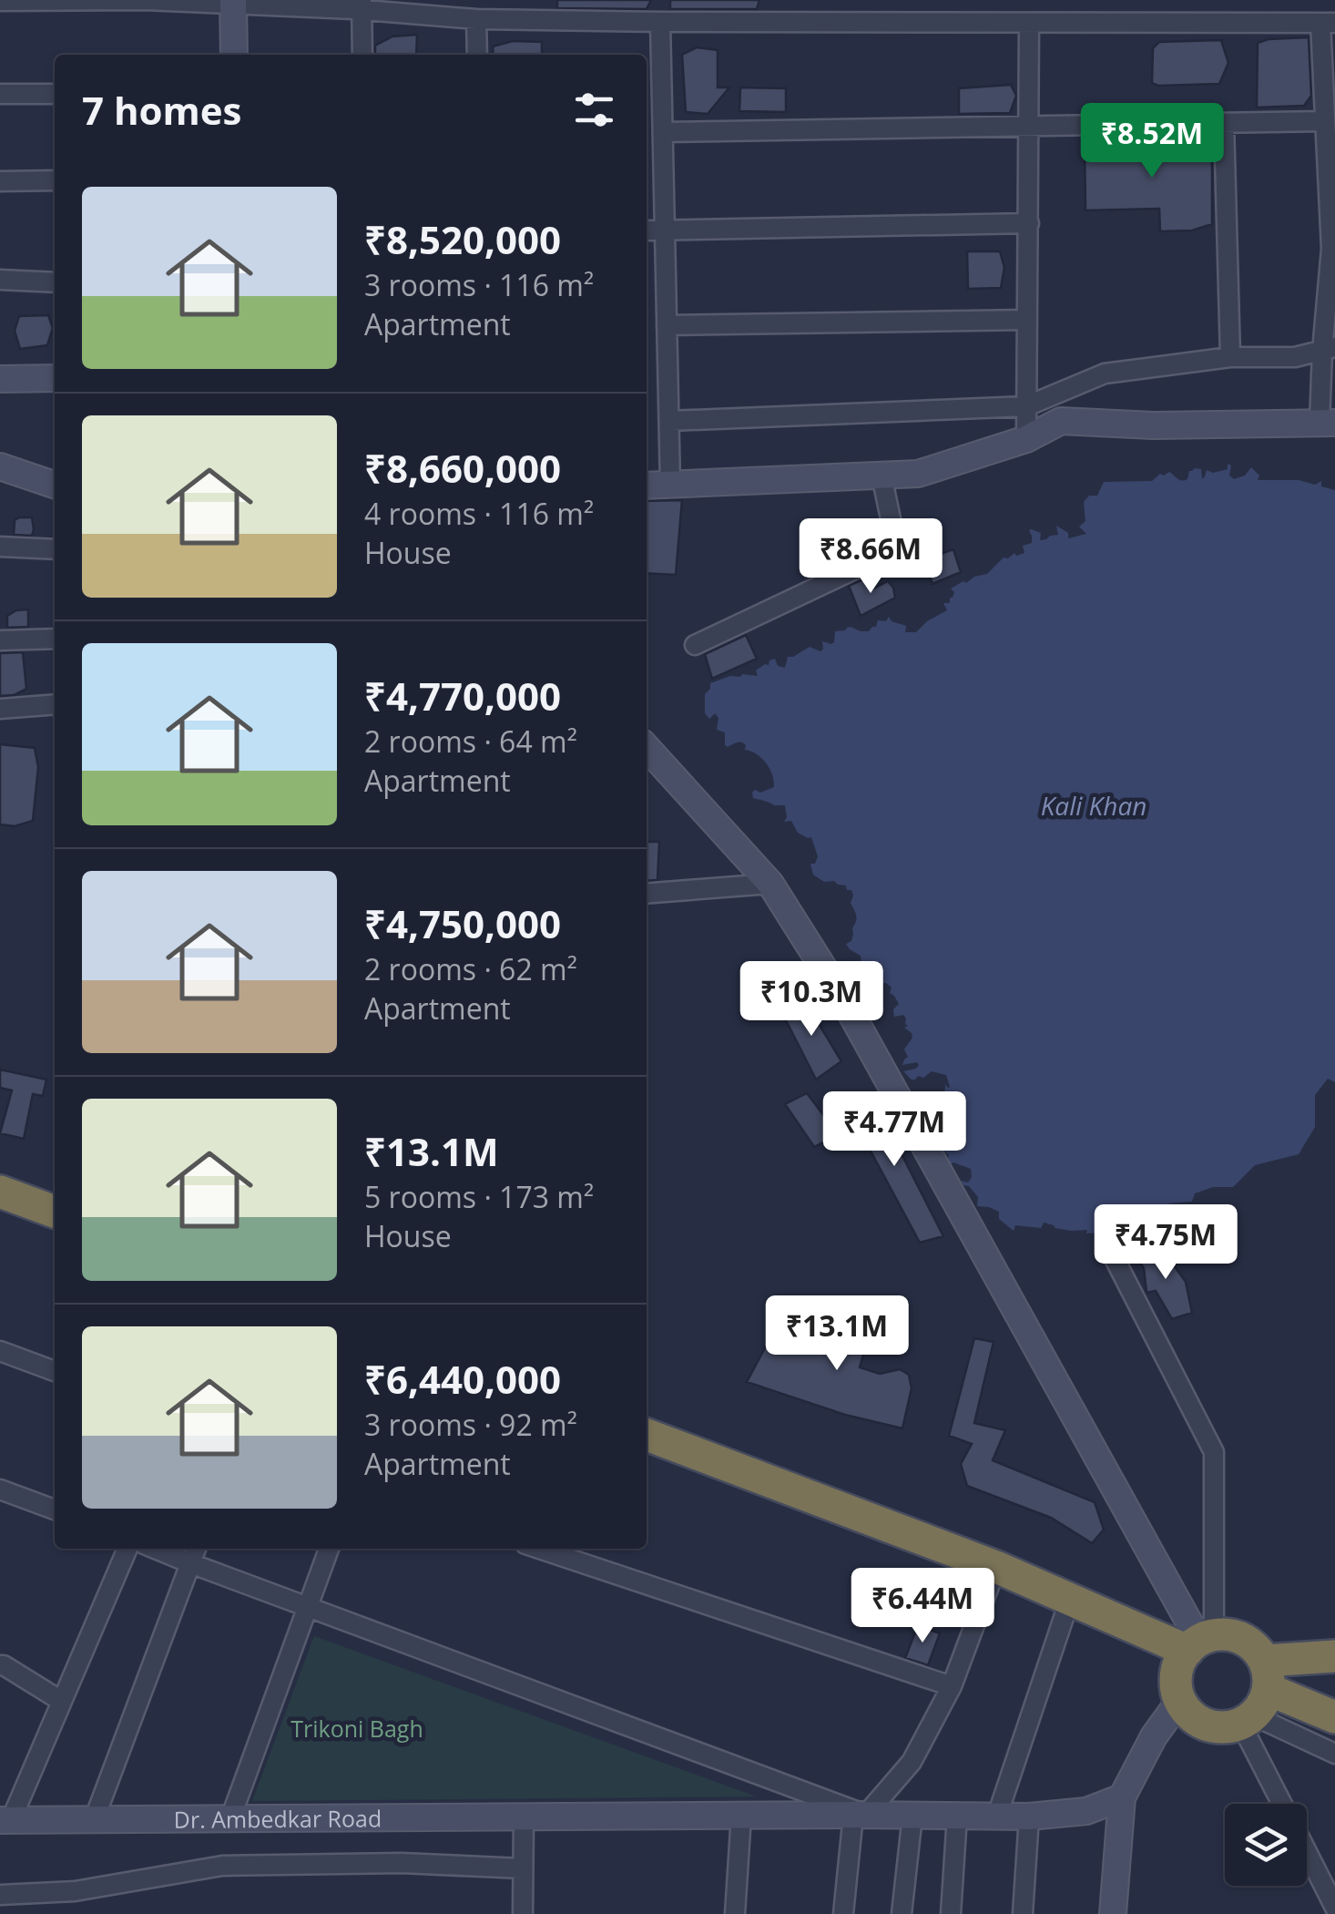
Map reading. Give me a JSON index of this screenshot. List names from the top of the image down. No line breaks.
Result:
{"streets":{"main road":["Dr. Ambedkar Road"]},"water":["Kali Khan"],"parks":["Trikoni Bagh"],"page":{"heading":"7 homes","price":["₹8.52M","₹8.66M","₹10.3M","₹4.77M","₹4.75M","₹13.1M","₹6.44M"],"list":[{"name":"₹8,520,000","note":"3 rooms · 116 m² · Apartment"},{"name":"₹8,660,000","note":"4 rooms · 116 m² · House"},{"name":"₹4,770,000","note":"2 rooms · 64 m² · Apartment"},{"name":"₹4,750,000","note":"2 rooms · 62 m² · Apartment"},{"name":"₹13.1M","note":"5 rooms · 173 m² · House"},{"name":"₹6,440,000","note":"3 rooms · 92 m² · Apartment"}]}}
